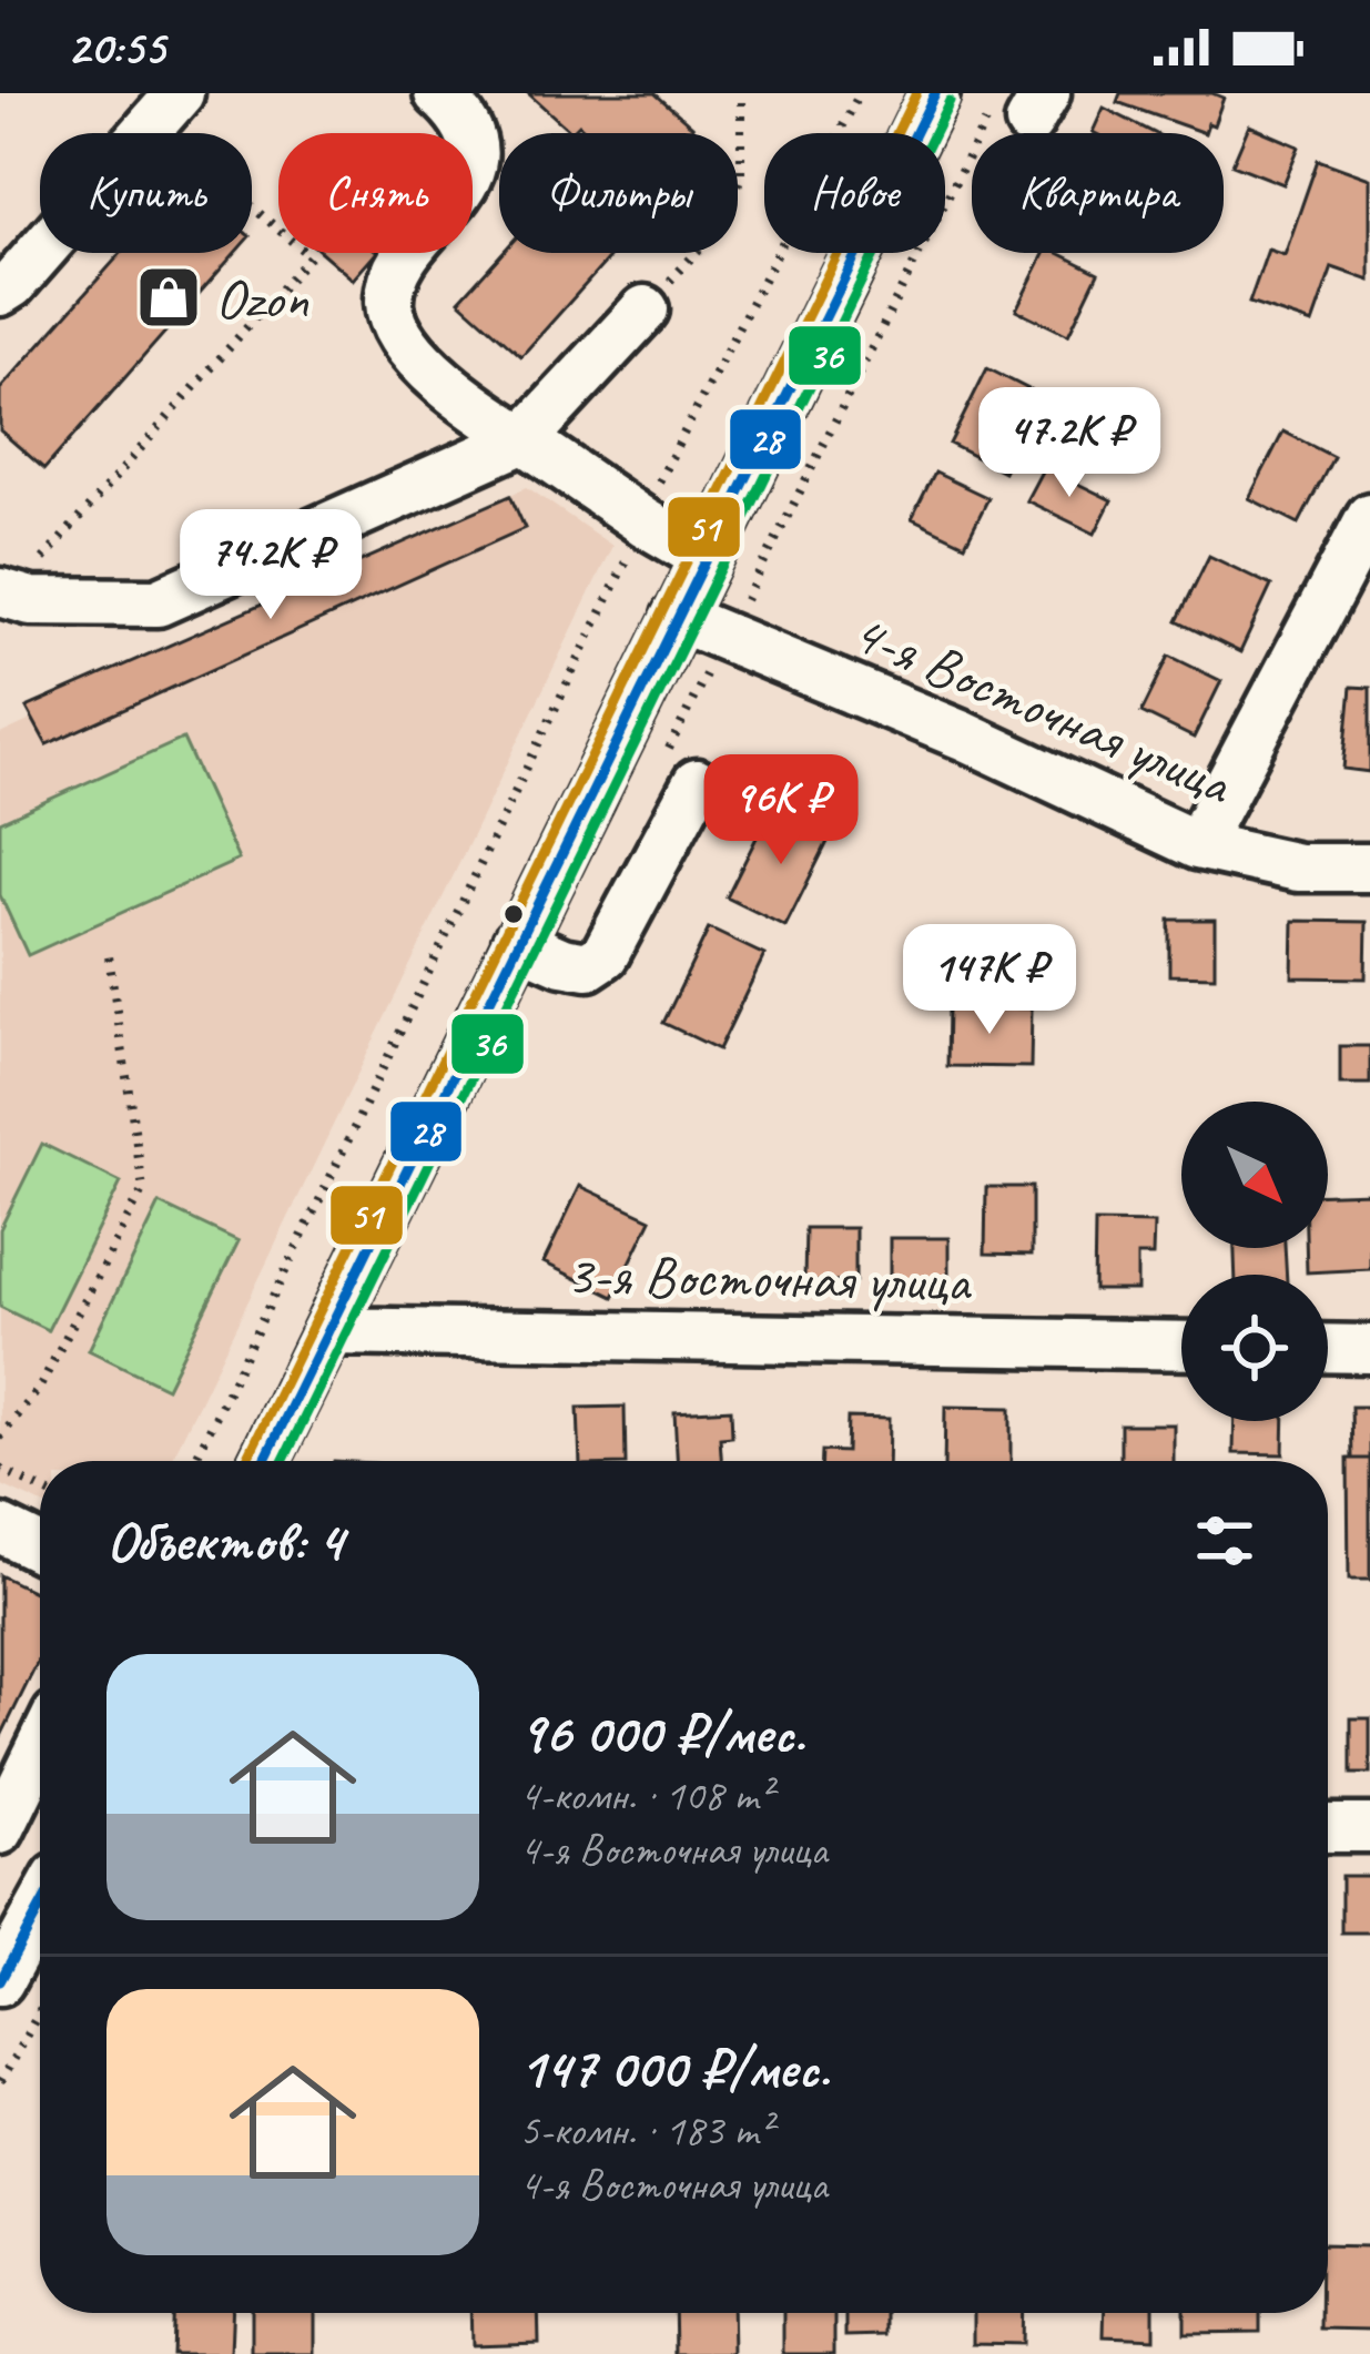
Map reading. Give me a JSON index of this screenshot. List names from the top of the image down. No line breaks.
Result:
{"streets":{"street":["4-я Восточная улица","3-я Восточная улица"]},"places":{"shop":["Ozon"]},"lines":["transit line 28","transit line 51","transit line 36"],"north":"bottom right","page":{"status":"20:55","chip":["Купить","Снять","Фильтры","Новое","Квартира"],"price":["47.2K ₽","74.2K ₽","96K ₽","147K ₽"],"heading":"Объектов: 4","list":[{"name":"96 000 ₽/мес.","note":"4-комн. · 108 m² · 4-я Восточная улица"},{"name":"147 000 ₽/мес.","note":"5-комн. · 183 m² · 4-я Восточная улица"}]}}
